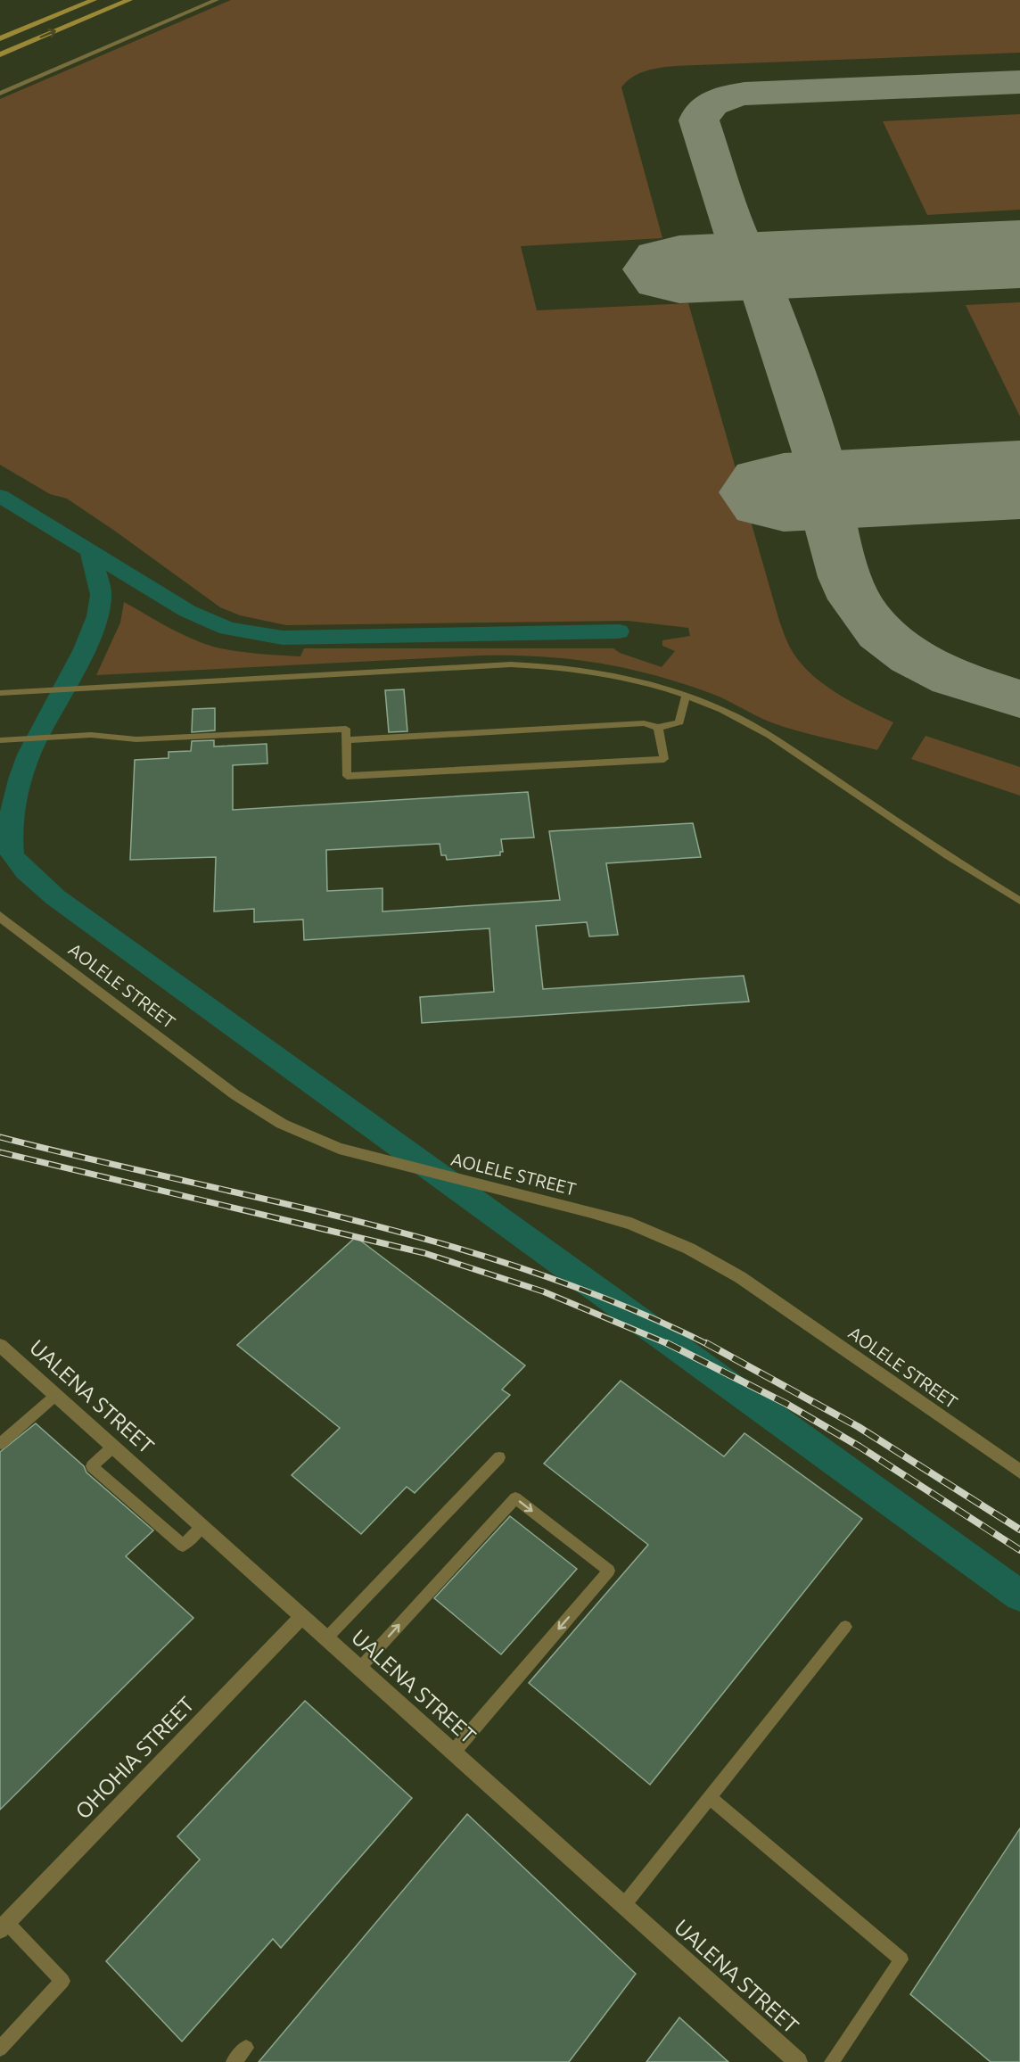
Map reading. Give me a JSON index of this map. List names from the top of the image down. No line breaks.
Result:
{"streets":{"street":["AOLELE STREET","UALENA STREET","OHOHIA STREET"]},"crossings":[["UALENA STREET","OHOHIA STREET"]]}
